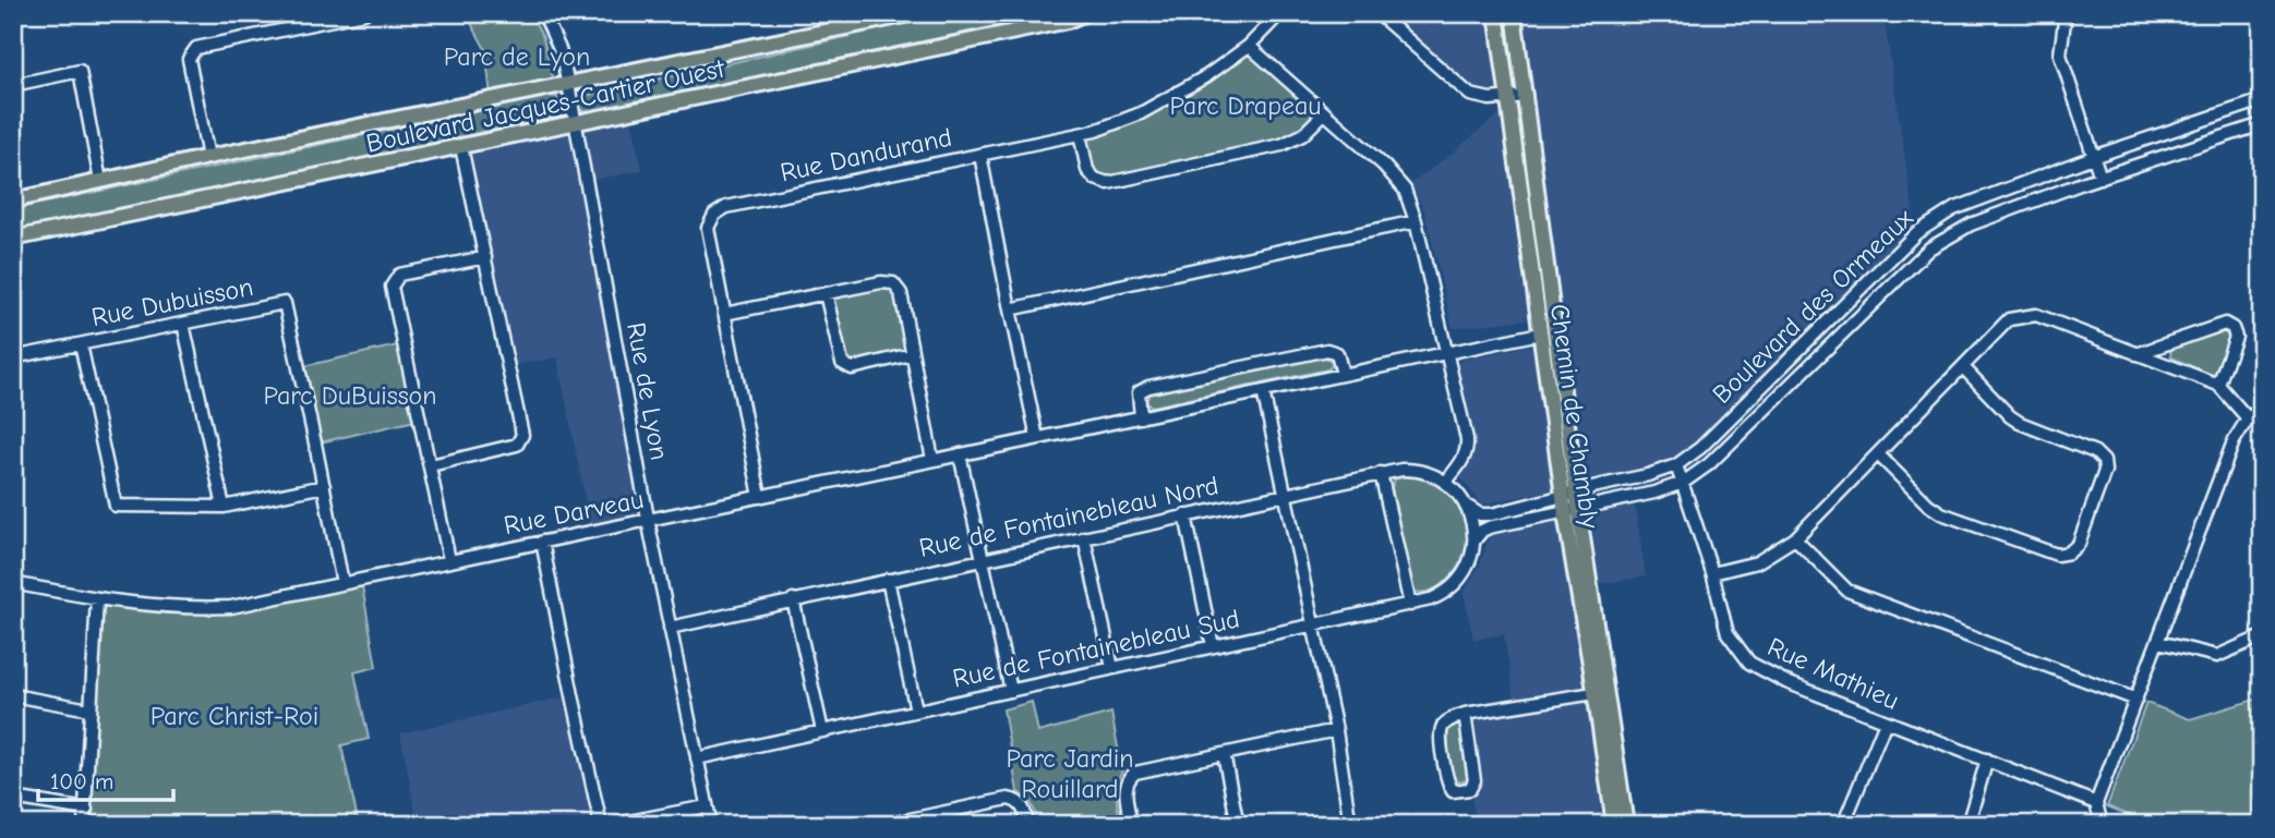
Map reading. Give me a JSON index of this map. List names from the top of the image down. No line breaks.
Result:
{"streets":{"main road":["Boulevard Jacques-Cartier Ouest","Chemin de Chambly"],"street":["Rue Dandurand","Rue Dubuisson","Boulevard des Ormeaux","Rue de Lyon","Rue Darveau","Rue de Fontainebleau Nord","Rue de Fontainebleau Sud","Rue Mathieu"]},"crossings":[["Boulevard Jacques-Cartier Ouest","Rue de Lyon"],["Rue Dandurand","Rue Darveau"],["Rue Dubuisson","Rue Darveau"],["Boulevard des Ormeaux","Chemin de Chambly"],["Boulevard des Ormeaux","Rue Mathieu"],["Rue de Lyon","Rue Darveau"],["Rue de Lyon","Rue de Fontainebleau Nord"],["Rue de Lyon","Rue de Fontainebleau Sud"],["Chemin de Chambly","Rue Darveau"]],"parks":["Parc de Lyon","Parc Drapeau","Parc DuBuisson","Parc Christ-Roi","Parc Jardin Rouillard"],"scale_bar":"100 m"}
